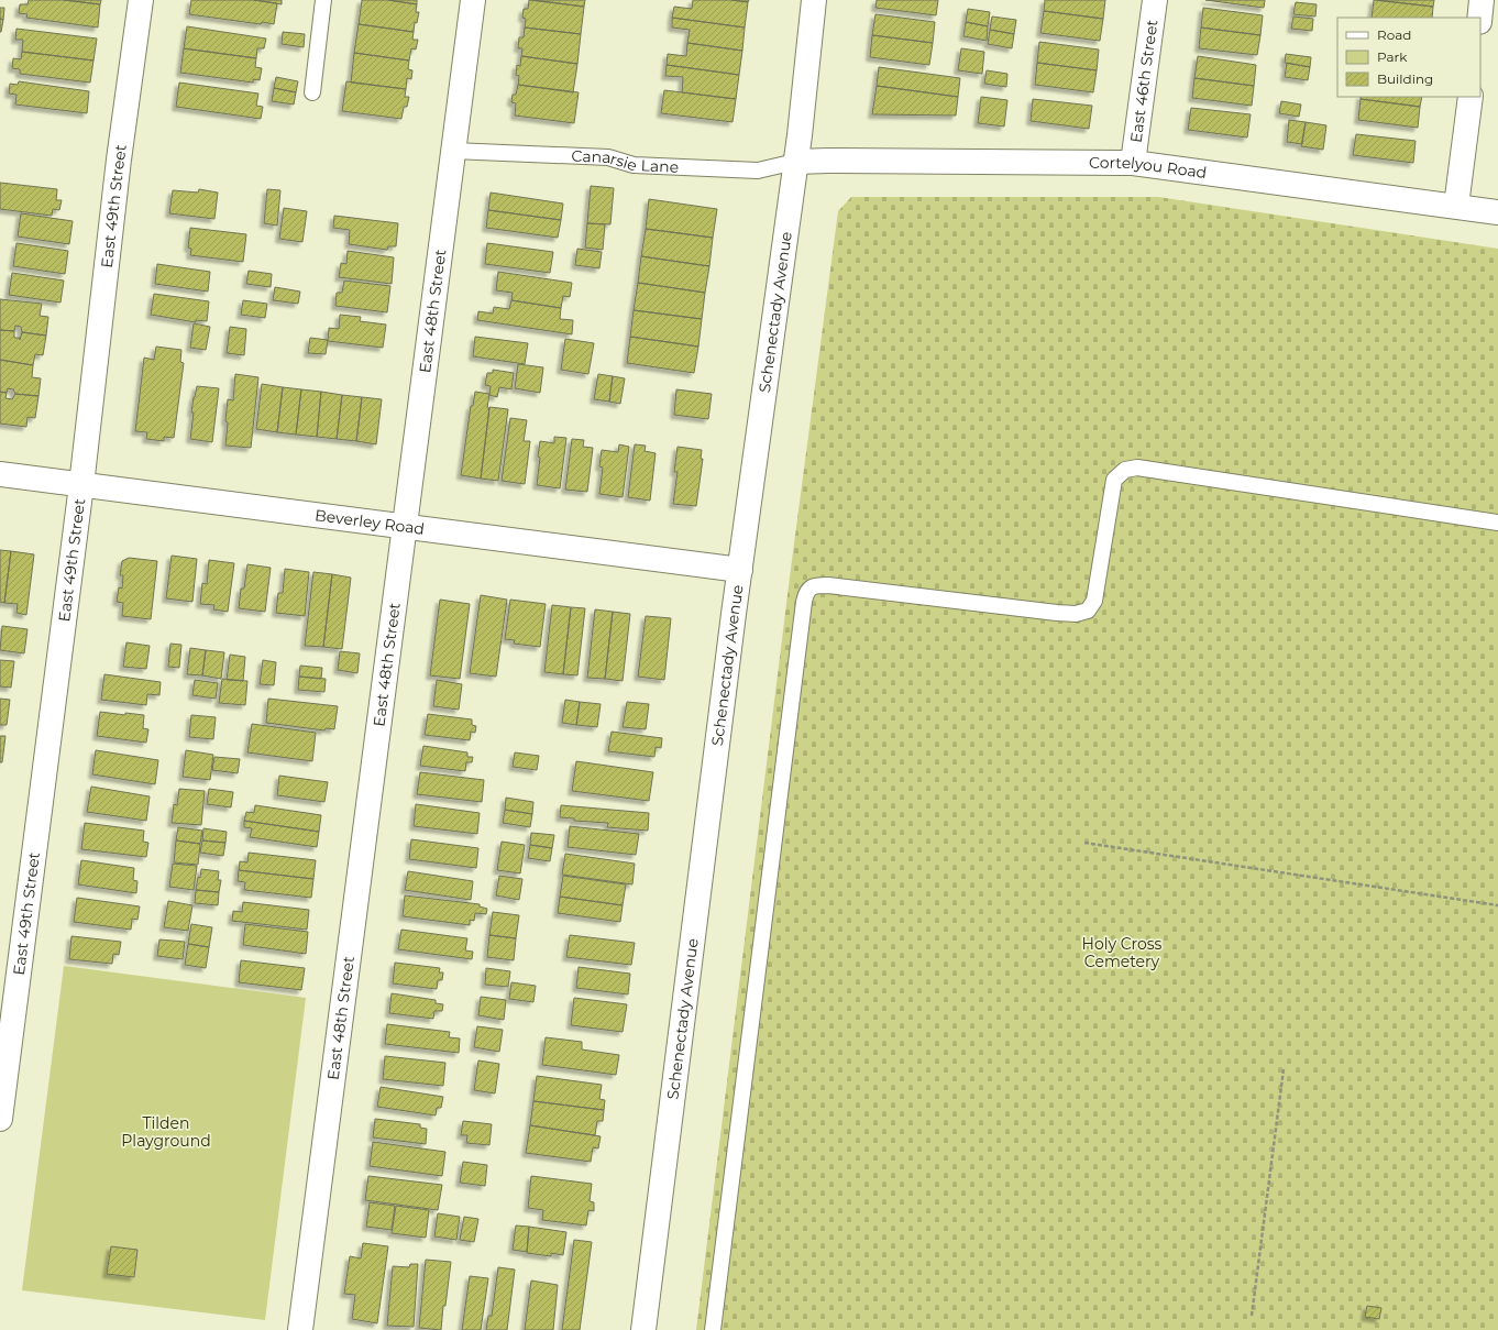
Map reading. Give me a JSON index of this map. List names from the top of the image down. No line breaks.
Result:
{"streets":{"street":["East 46th Street","Cortelyou Road","East 49th Street","East 48th Street","Schenectady Avenue","Beverley Road"],"lane":["Canarsie Lane"]},"crossings":[["East 46th Street","Cortelyou Road"],["Canarsie Lane","Cortelyou Road"],["Canarsie Lane","East 48th Street"],["Canarsie Lane","Schenectady Avenue"],["Cortelyou Road","Schenectady Avenue"],["East 49th Street","Beverley Road"],["East 48th Street","Beverley Road"],["Schenectady Avenue","Beverley Road"]],"parks":["Holy Cross Cemetery","Tilden Playground"],"legend":["Road","Park","Building"]}
